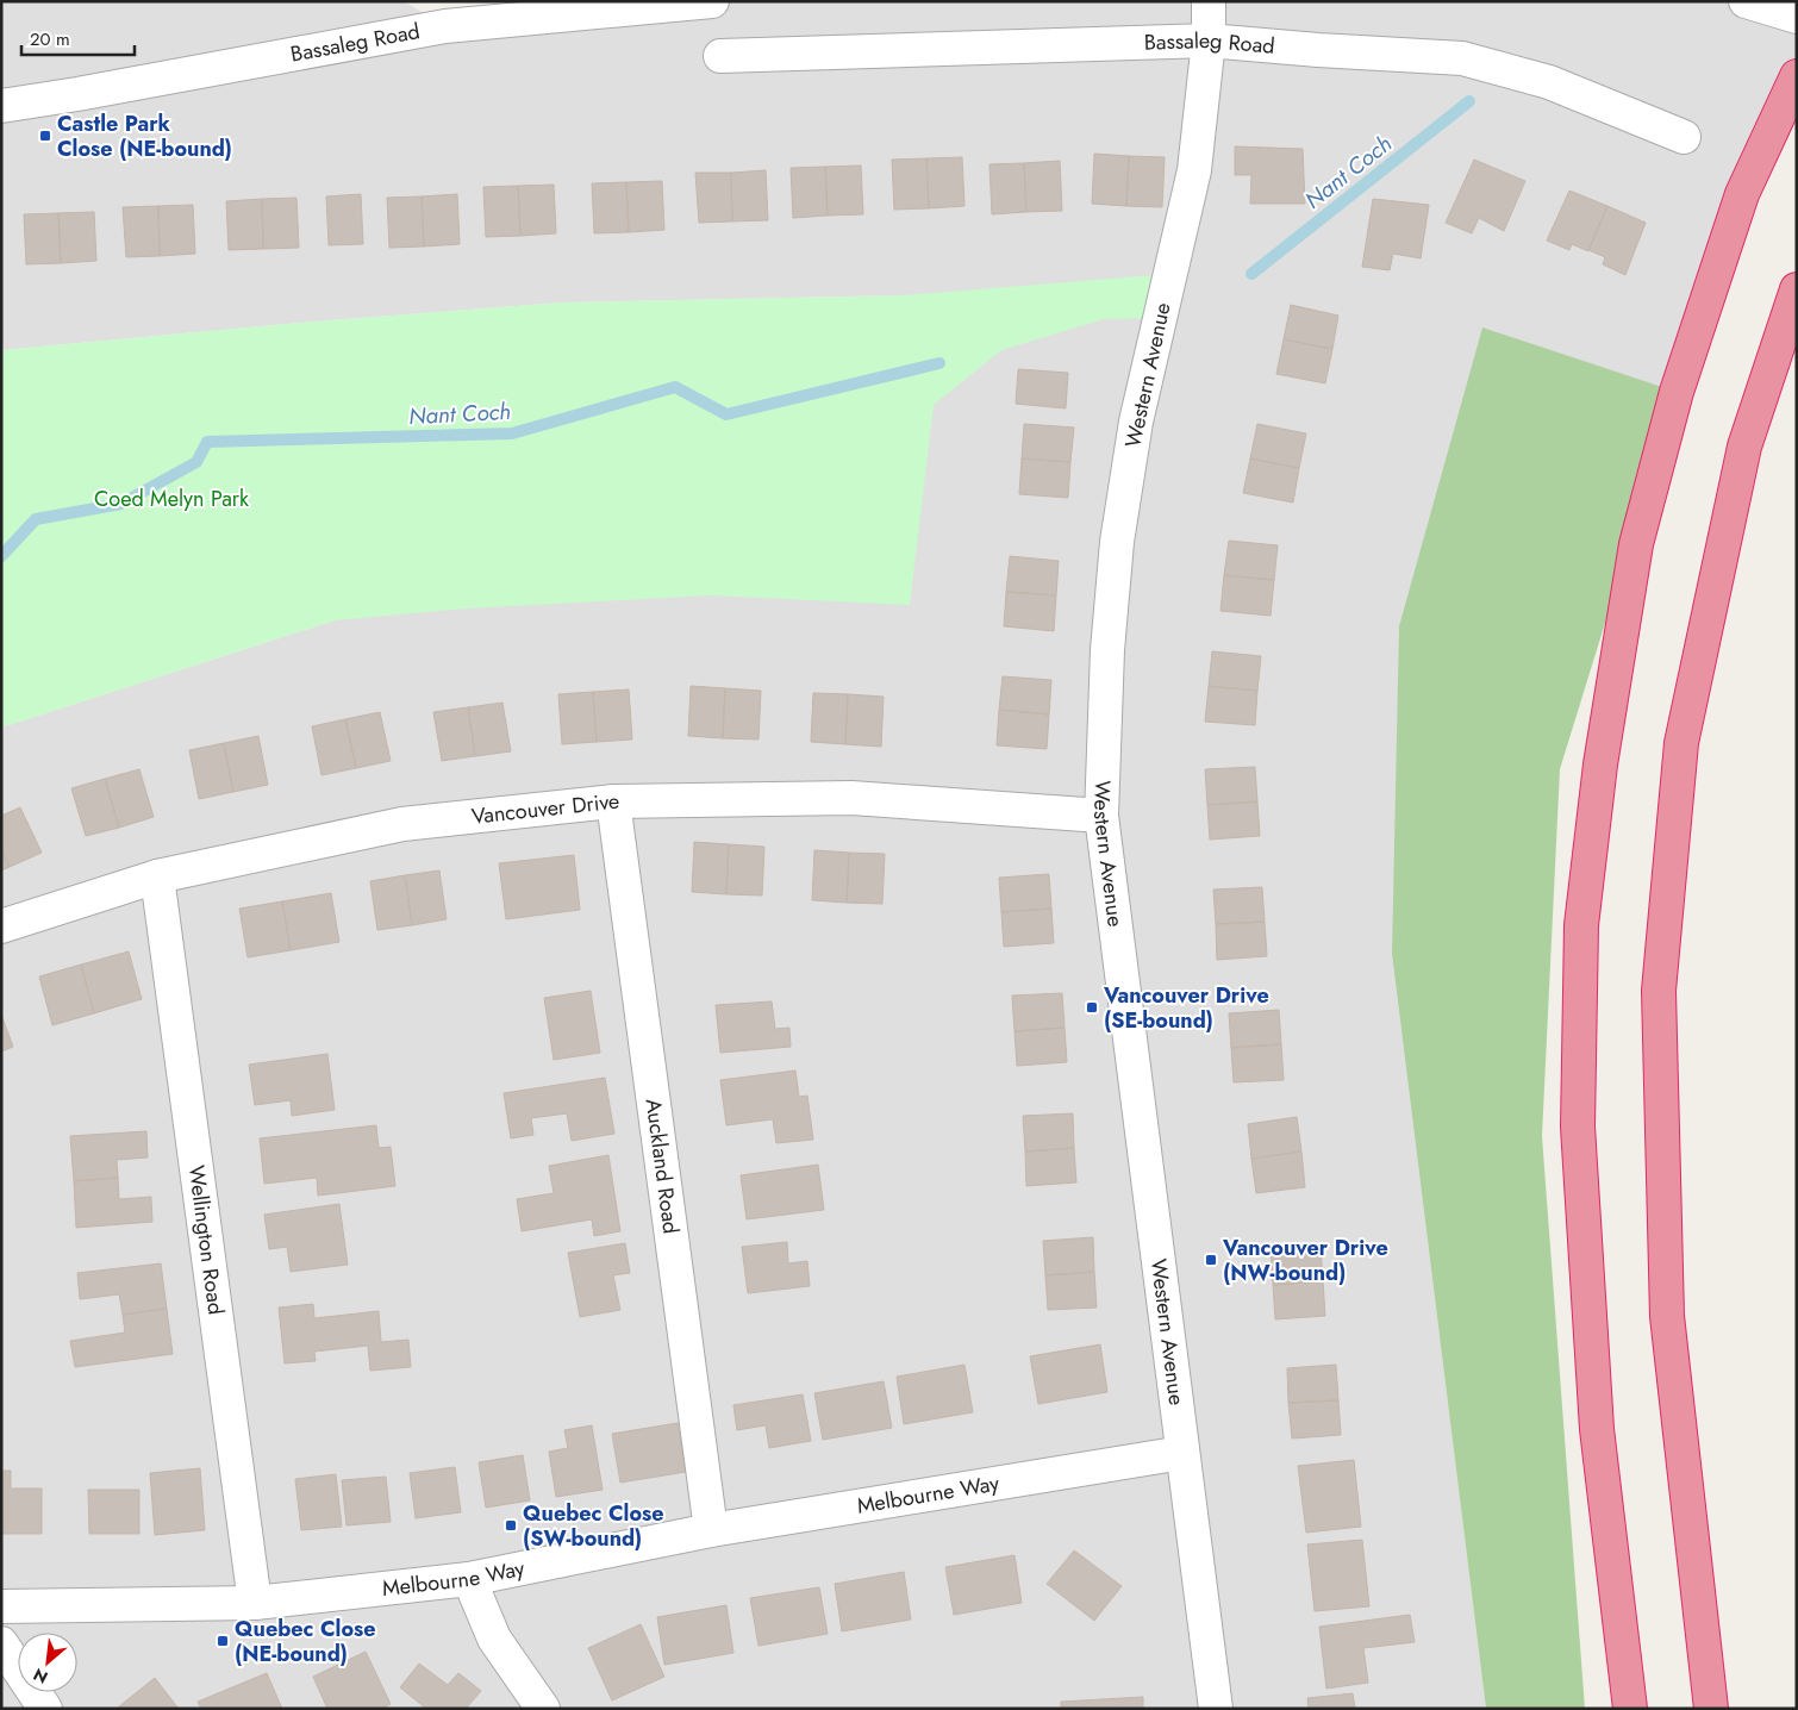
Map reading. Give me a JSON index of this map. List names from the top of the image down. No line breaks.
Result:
{"streets":{"street":["Bassaleg Road","Western Avenue","Vancouver Drive","Auckland Road","Wellington Road","Melbourne Way"]},"crossings":[["Bassaleg Road","Western Avenue"],["Western Avenue","Vancouver Drive"],["Western Avenue","Melbourne Way"],["Vancouver Drive","Auckland Road"],["Vancouver Drive","Wellington Road"],["Auckland Road","Melbourne Way"],["Wellington Road","Melbourne Way"]],"water":["Nant Coch"],"parks":["Coed Melyn Park"],"places":{"transit":["Castle Park Close (NE-bound)","Vancouver Drive (SE-bound)","Vancouver Drive (NW-bound)","Quebec Close (SW-bound)","Quebec Close (NE-bound)"]},"scale_bar":"20 m","north":"bottom left"}
